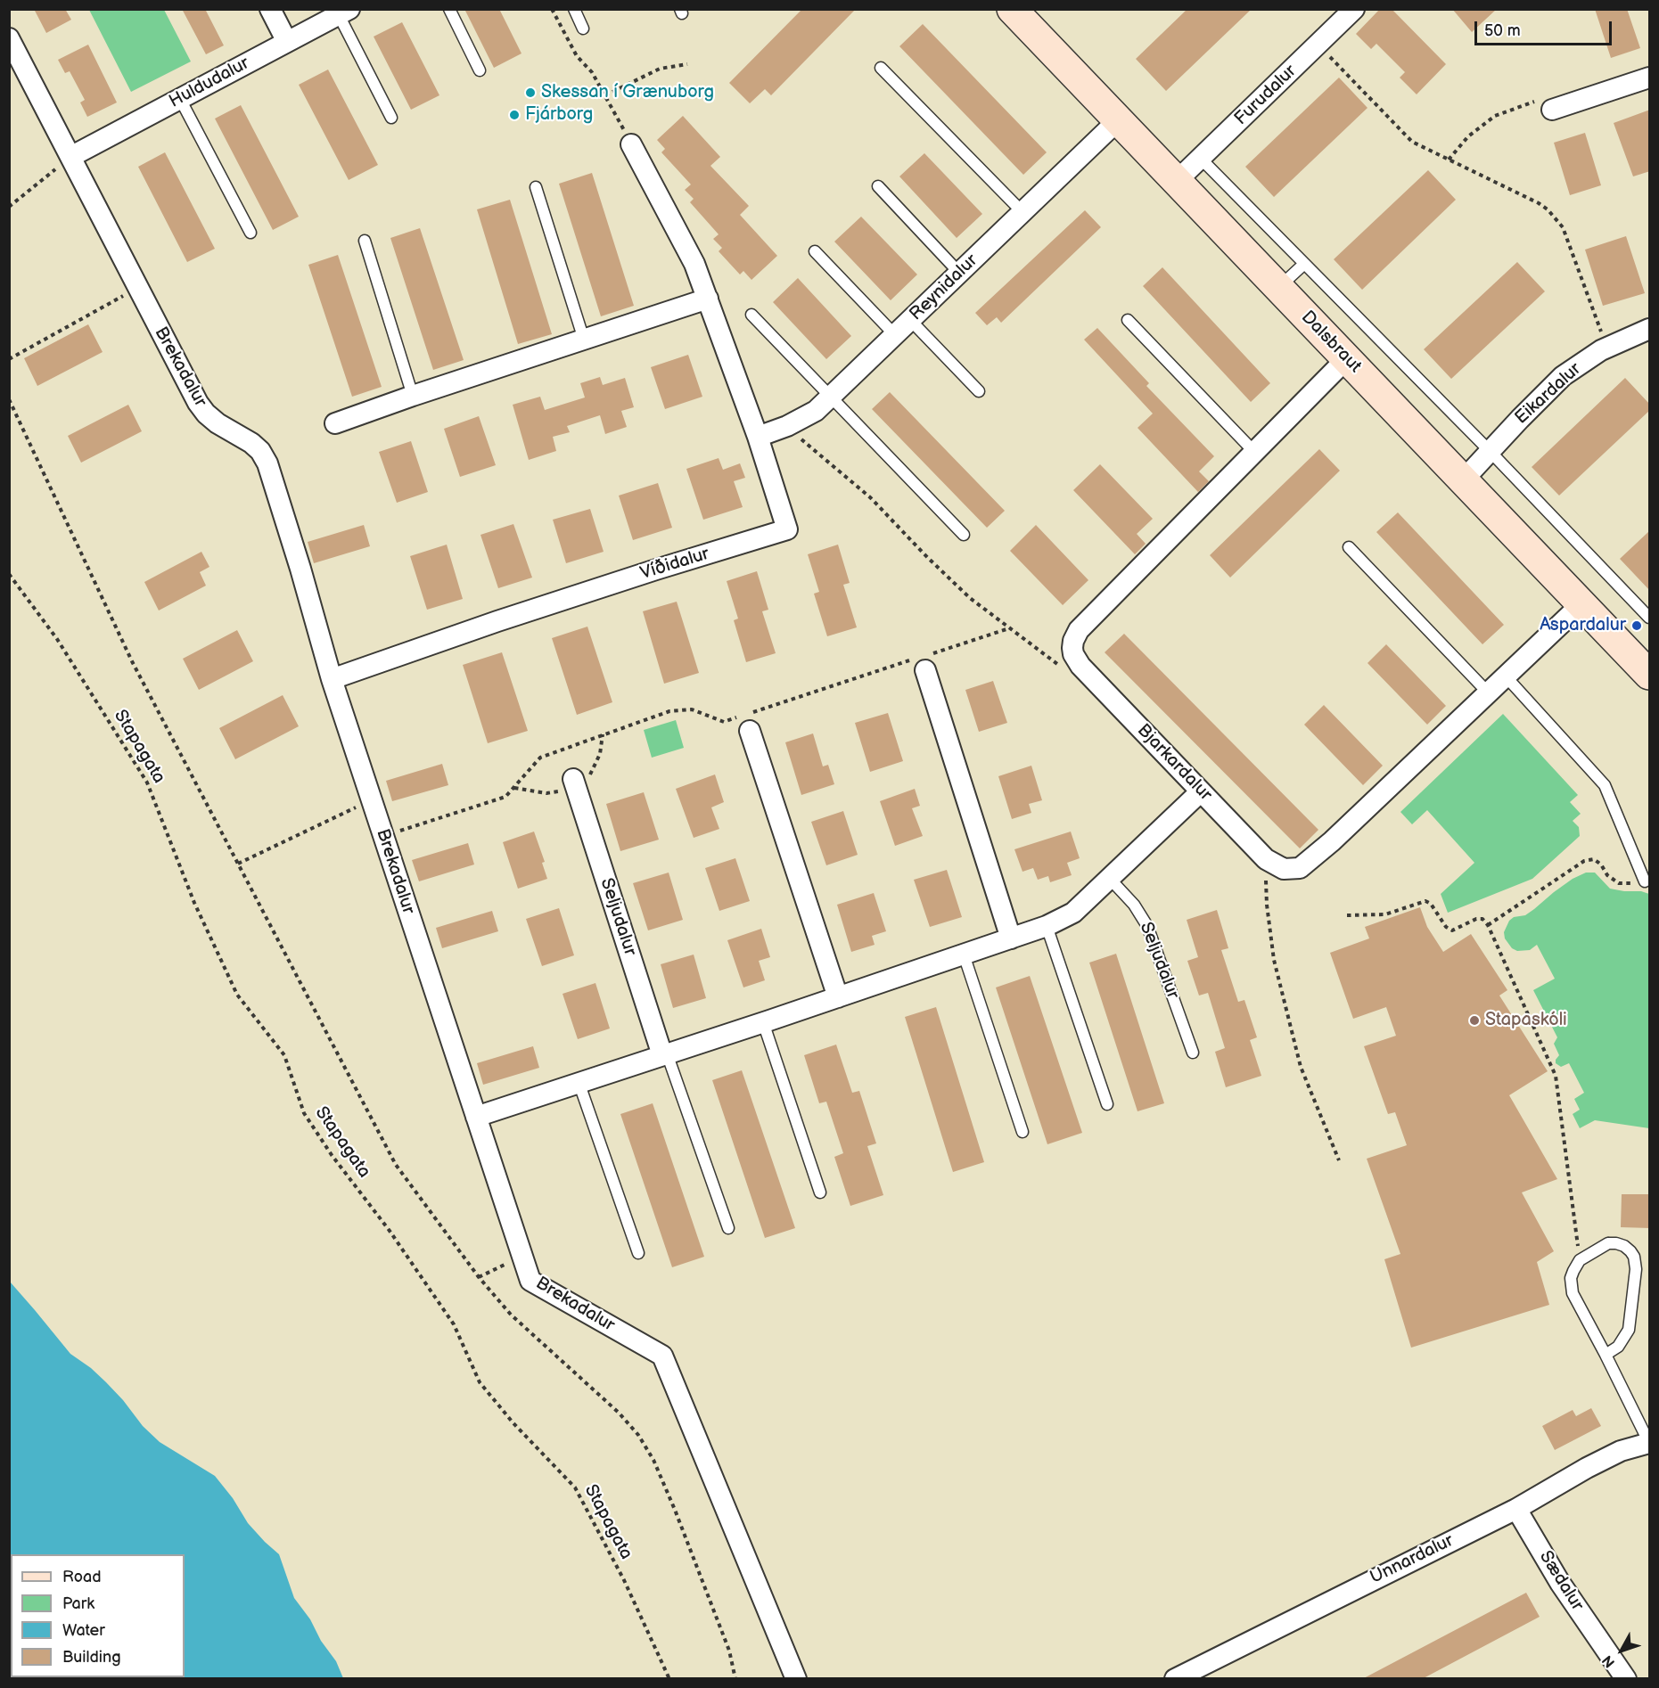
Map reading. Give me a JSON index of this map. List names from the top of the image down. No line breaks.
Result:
{"streets":{"street":["Huldudalur","Furudalur","Reynidalur","Dalsbraut","Brekadalur","Eikardalur","Víðidalur","Bjarkardalur","Seljudalur","Unnardalur","Sædalur"],"path":["Stapagata"]},"crossings":[["Huldudalur","Brekadalur"],["Furudalur","Dalsbraut"],["Reynidalur","Dalsbraut"],["Reynidalur","Víðidalur"],["Dalsbraut","Eikardalur"],["Dalsbraut","Bjarkardalur"],["Brekadalur","Víðidalur"],["Unnardalur","Sædalur"]],"places":["Skessan í Grænuborg","Fjárborg","Aspardalur","Stapaskóli"],"legend":["Road","Park","Water","Building"],"scale_bar":"50 m","north":"bottom left"}
